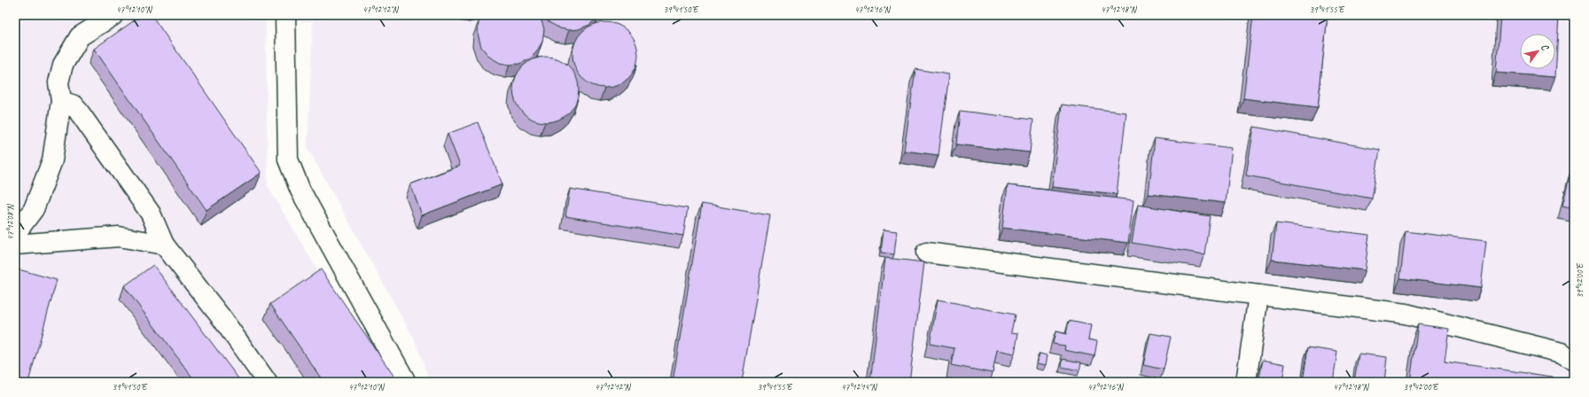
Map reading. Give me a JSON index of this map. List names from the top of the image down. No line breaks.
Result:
{"north":"top right","coordinates":["47°12'10\"N","47°12'12\"N","39°41'50\"E","47°12'16\"N","47°12'18\"N","39°41'55\"E","47°12'08\"N","39°42'00\"E","47°12'14\"N"]}
